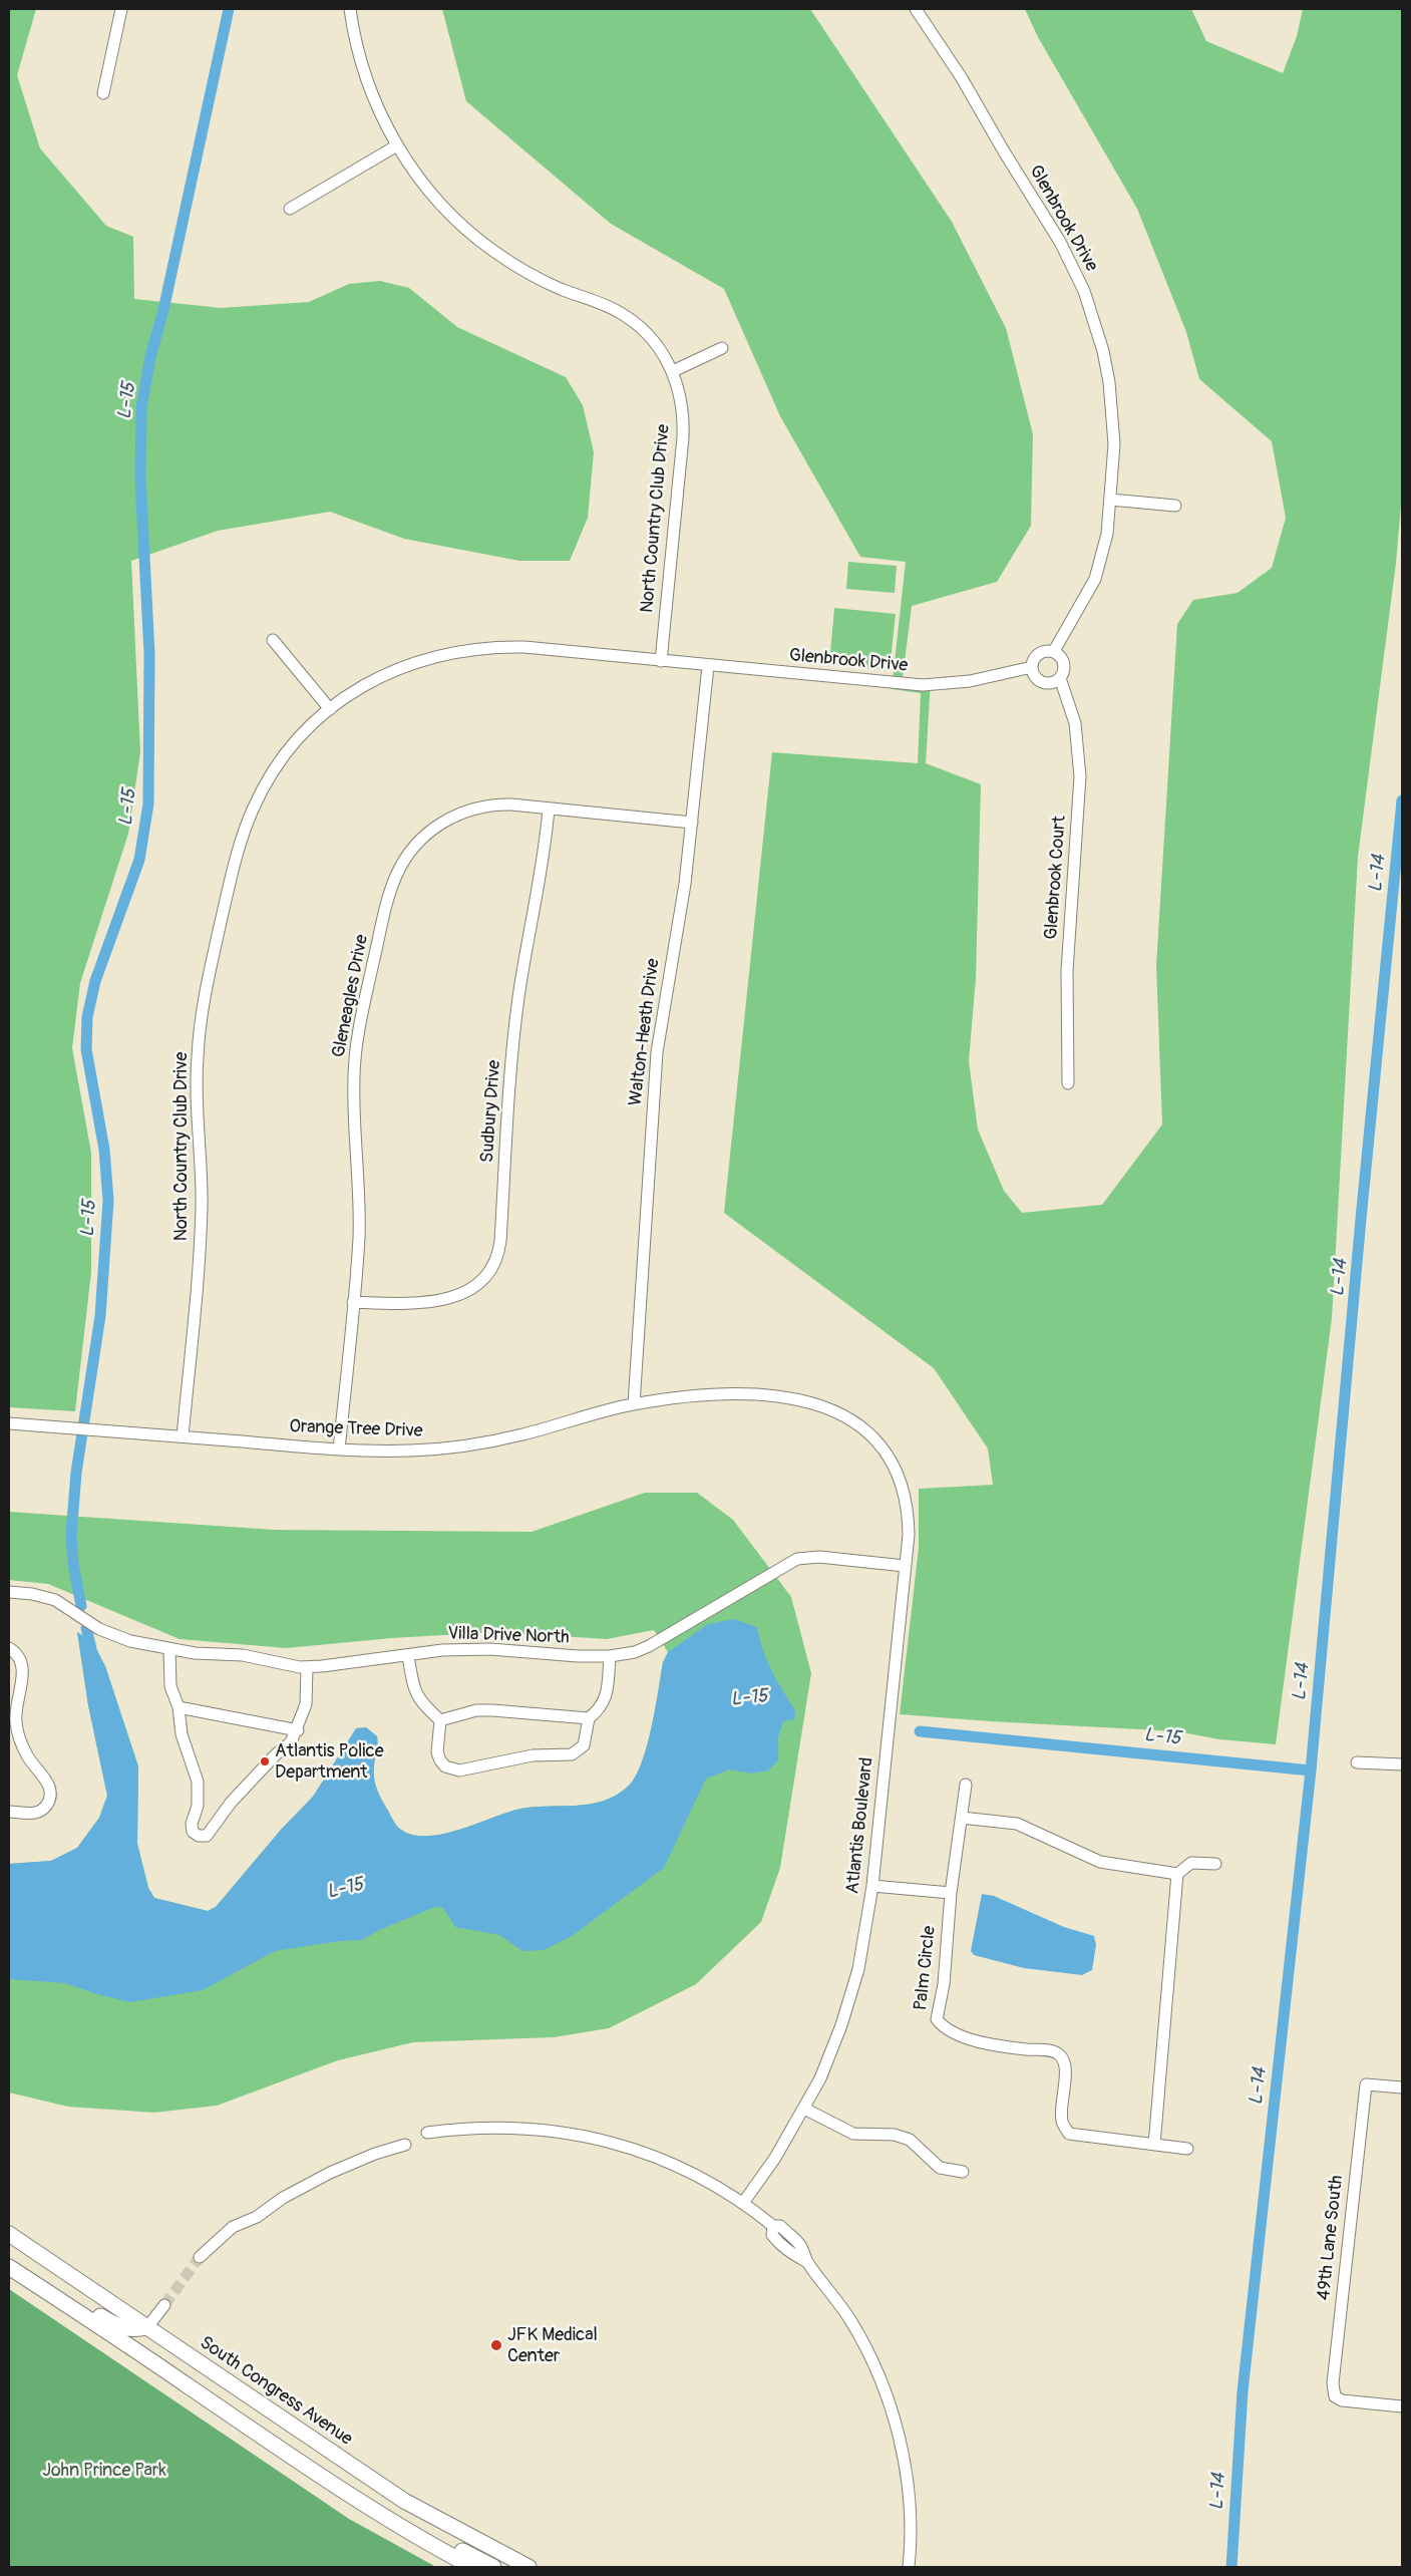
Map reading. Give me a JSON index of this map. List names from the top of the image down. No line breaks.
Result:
{"streets":{"main road":["South Congress Avenue"],"street":["Glenbrook Drive","North Country Club Drive","Glenbrook Court","Gleneagles Drive","Walton-Heath Drive","Sudbury Drive","Orange Tree Drive","Villa Drive North","Atlantis Boulevard","Palm Circle","49th Lane South"]},"crossings":[["Glenbrook Drive","North Country Club Drive"],["Glenbrook Drive","Glenbrook Court"],["Glenbrook Drive","Walton-Heath Drive"],["North Country Club Drive","Orange Tree Drive"],["Gleneagles Drive","Walton-Heath Drive"],["Gleneagles Drive","Sudbury Drive"],["Gleneagles Drive","Orange Tree Drive"],["Walton-Heath Drive","Orange Tree Drive"],["Orange Tree Drive","Atlantis Boulevard"],["Villa Drive North","Atlantis Boulevard"]],"water":["L-15","L-14"],"parks":["John Prince Park"],"places":["Atlantis Police Department","JFK Medical Center"]}
